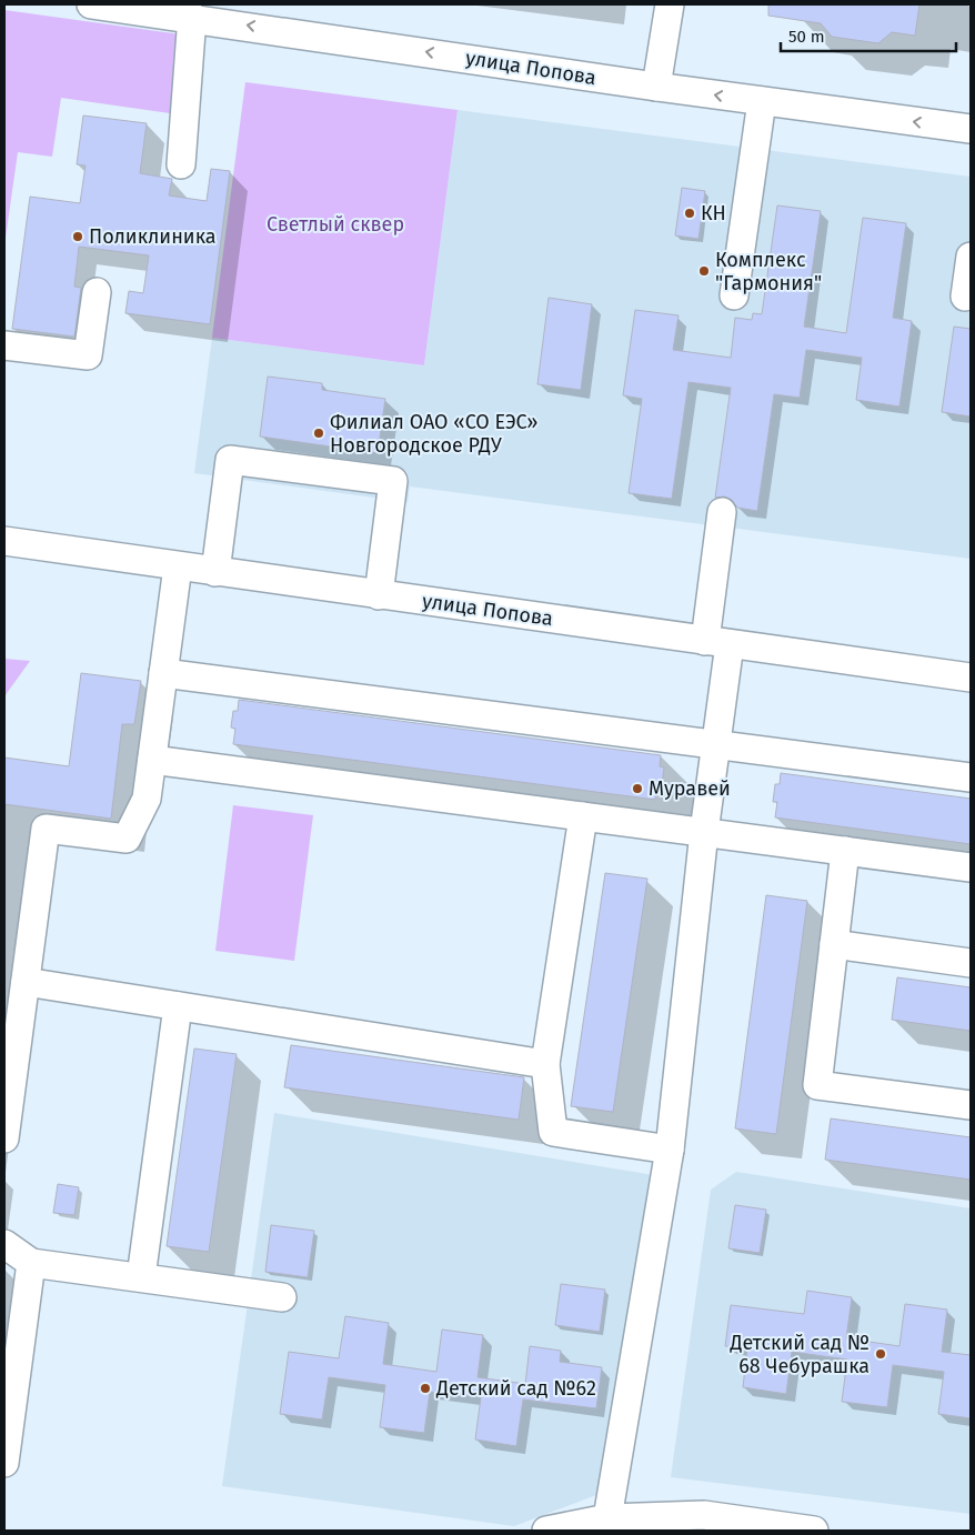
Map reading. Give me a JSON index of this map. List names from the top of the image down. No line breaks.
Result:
{"streets":{"street":["улица Попова"]},"one_way":["улица Попова"],"parks":["Светлый сквер"],"places":["КН","Поликлиника","Комплекс \"Гармония\"","Филиал ОАО «СО ЕЭС» Новгородское РДУ","Муравей","Детский сад № 68 Чебурашка","Детский сад №62"],"scale_bar":"50 m"}
